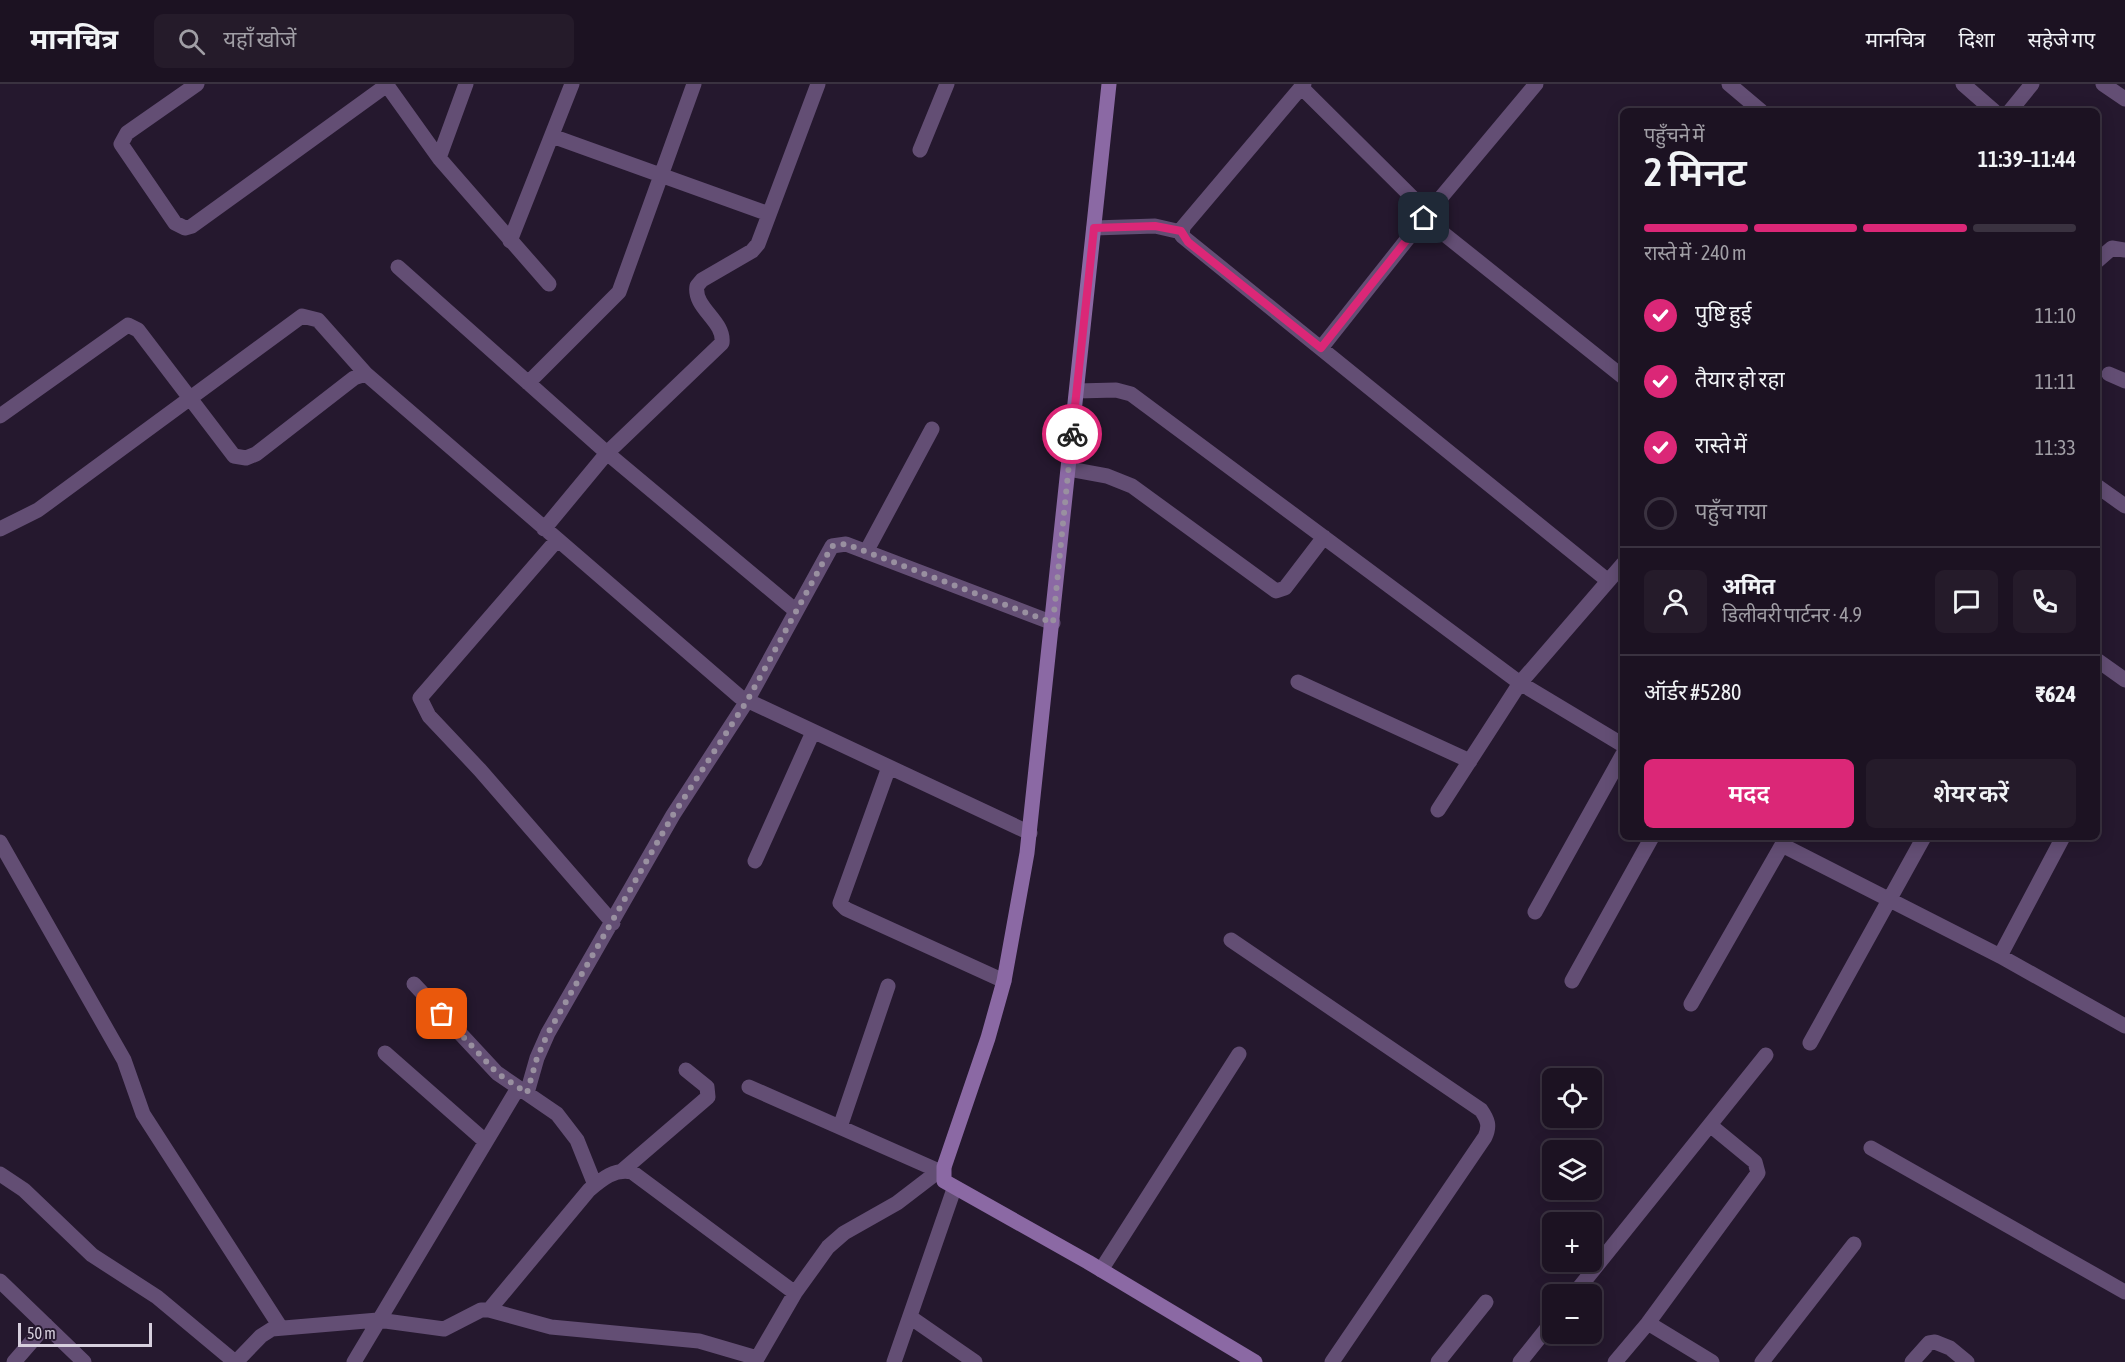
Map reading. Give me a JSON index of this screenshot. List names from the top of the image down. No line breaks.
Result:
{"scale_bar":"50 m","page":{"header":"मानचित्र","search":"यहाँ खोजें","nav":["मानचित्र","दिशा","सहेजे गए"],"heading":["2 मिनट","पहुँचने में","11:39–11:44"],"panel":["अमित","डिलीवरी पार्टनर · 4.9","ऑर्डर #5280","₹624"],"bar":"रास्ते में · 240 m","list":[["पुष्टि हुई","11:10"],["तैयार हो रहा","11:11"],["रास्ते में","11:33"],"पहुँच गया"],"buttons":["मदद","शेयर करें"],"map_buttons":["+","−"],"scale":"50 m"}}
